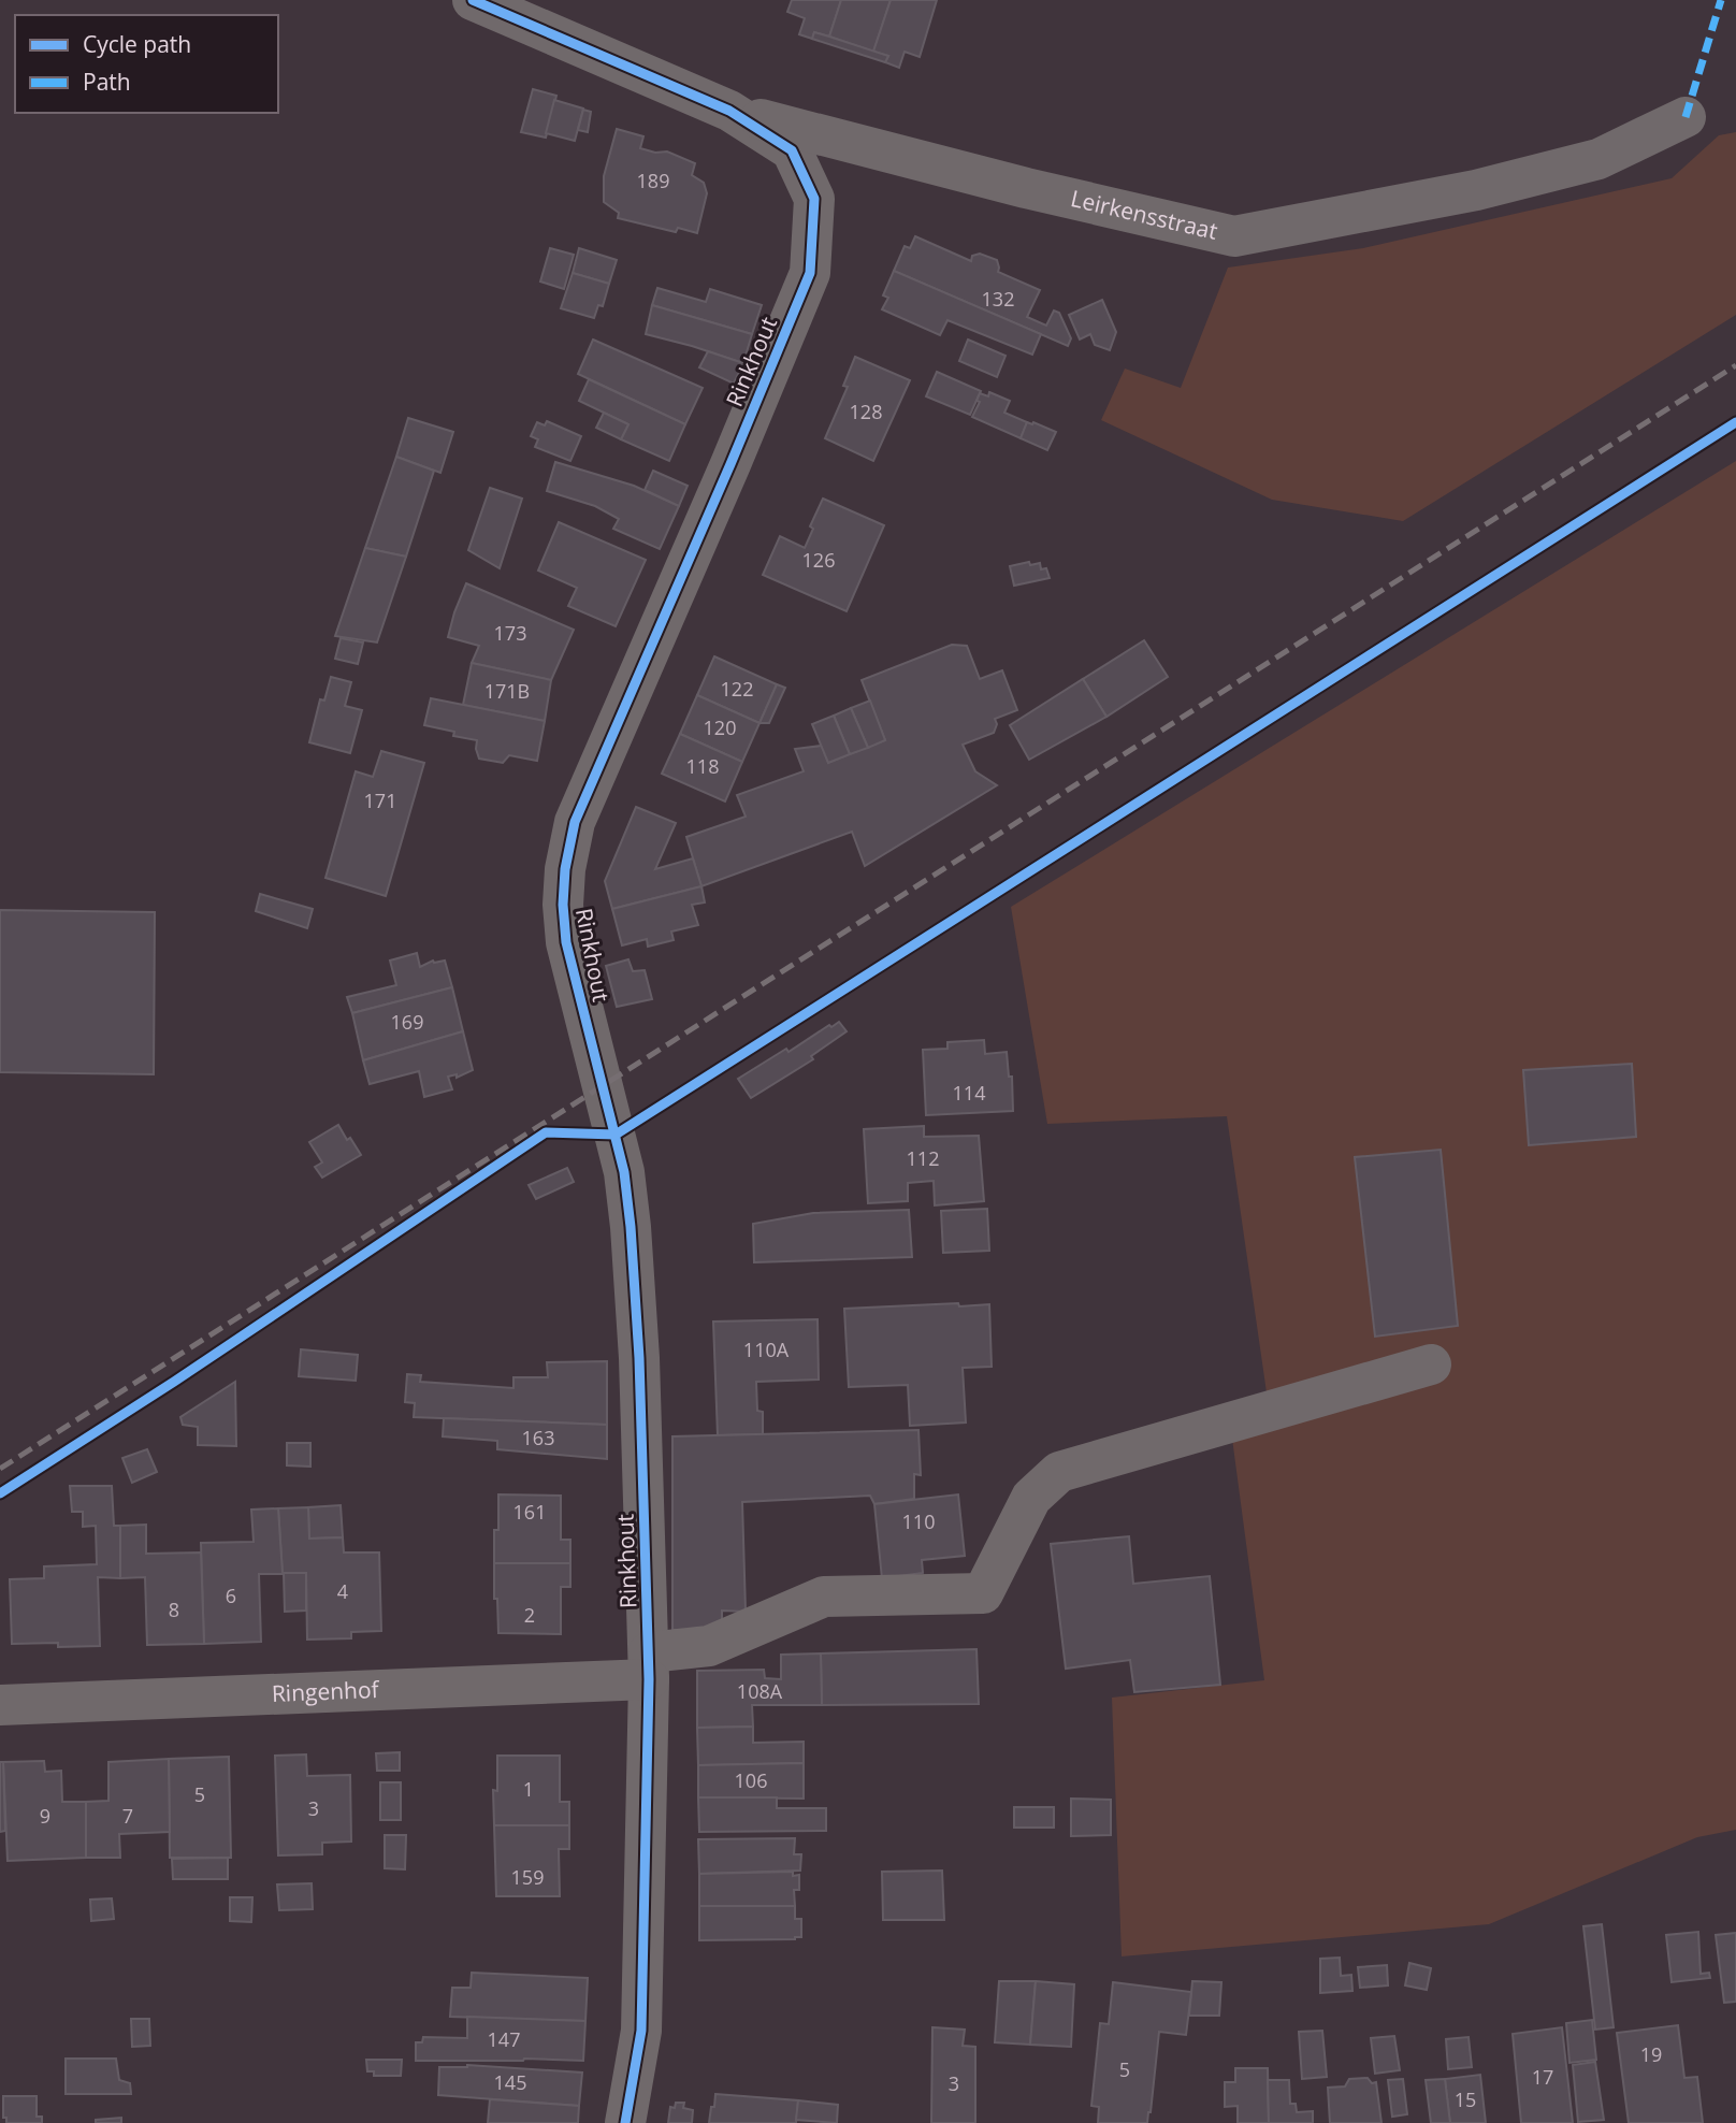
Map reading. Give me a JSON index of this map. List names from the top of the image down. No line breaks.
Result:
{"streets":{"street":["Leirkensstraat","Rinkhout","Ringenhof"]},"crossings":[["Leirkensstraat","Rinkhout"],["Rinkhout","Ringenhof"]],"house_numbers":["189","132","128","126","173","122","171B","120","118","171","169","114","112","110A","163","161","110","4","6","8","2","108A","106","1","5","3","9","7","159","147","19","5","17","145","3","15"],"legend":["Cycle path","Path"]}
